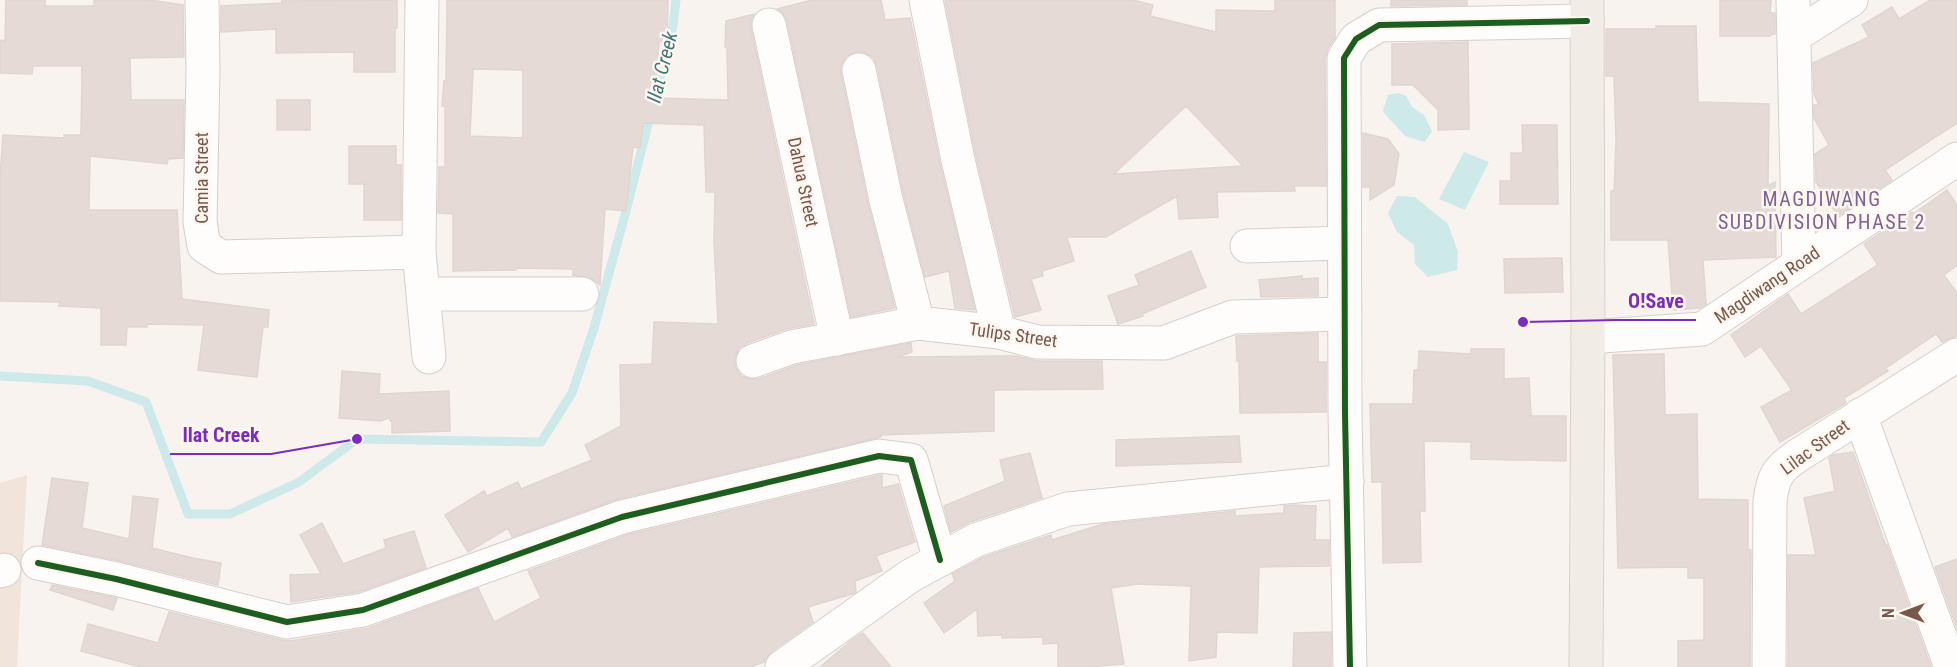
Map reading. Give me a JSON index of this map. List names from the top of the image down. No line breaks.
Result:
{"streets":{"street":["Camia Street","Dahua Street","Magdiwang Road","Tulips Street","Lilac Street"]},"crossings":[["Dahua Street","Tulips Street"]],"districts":["MAGDIWANG SUBDIVISION PHASE 2"],"water":["Ilat Creek"],"places":["O!Save","Ilat Creek"],"north":"left"}
